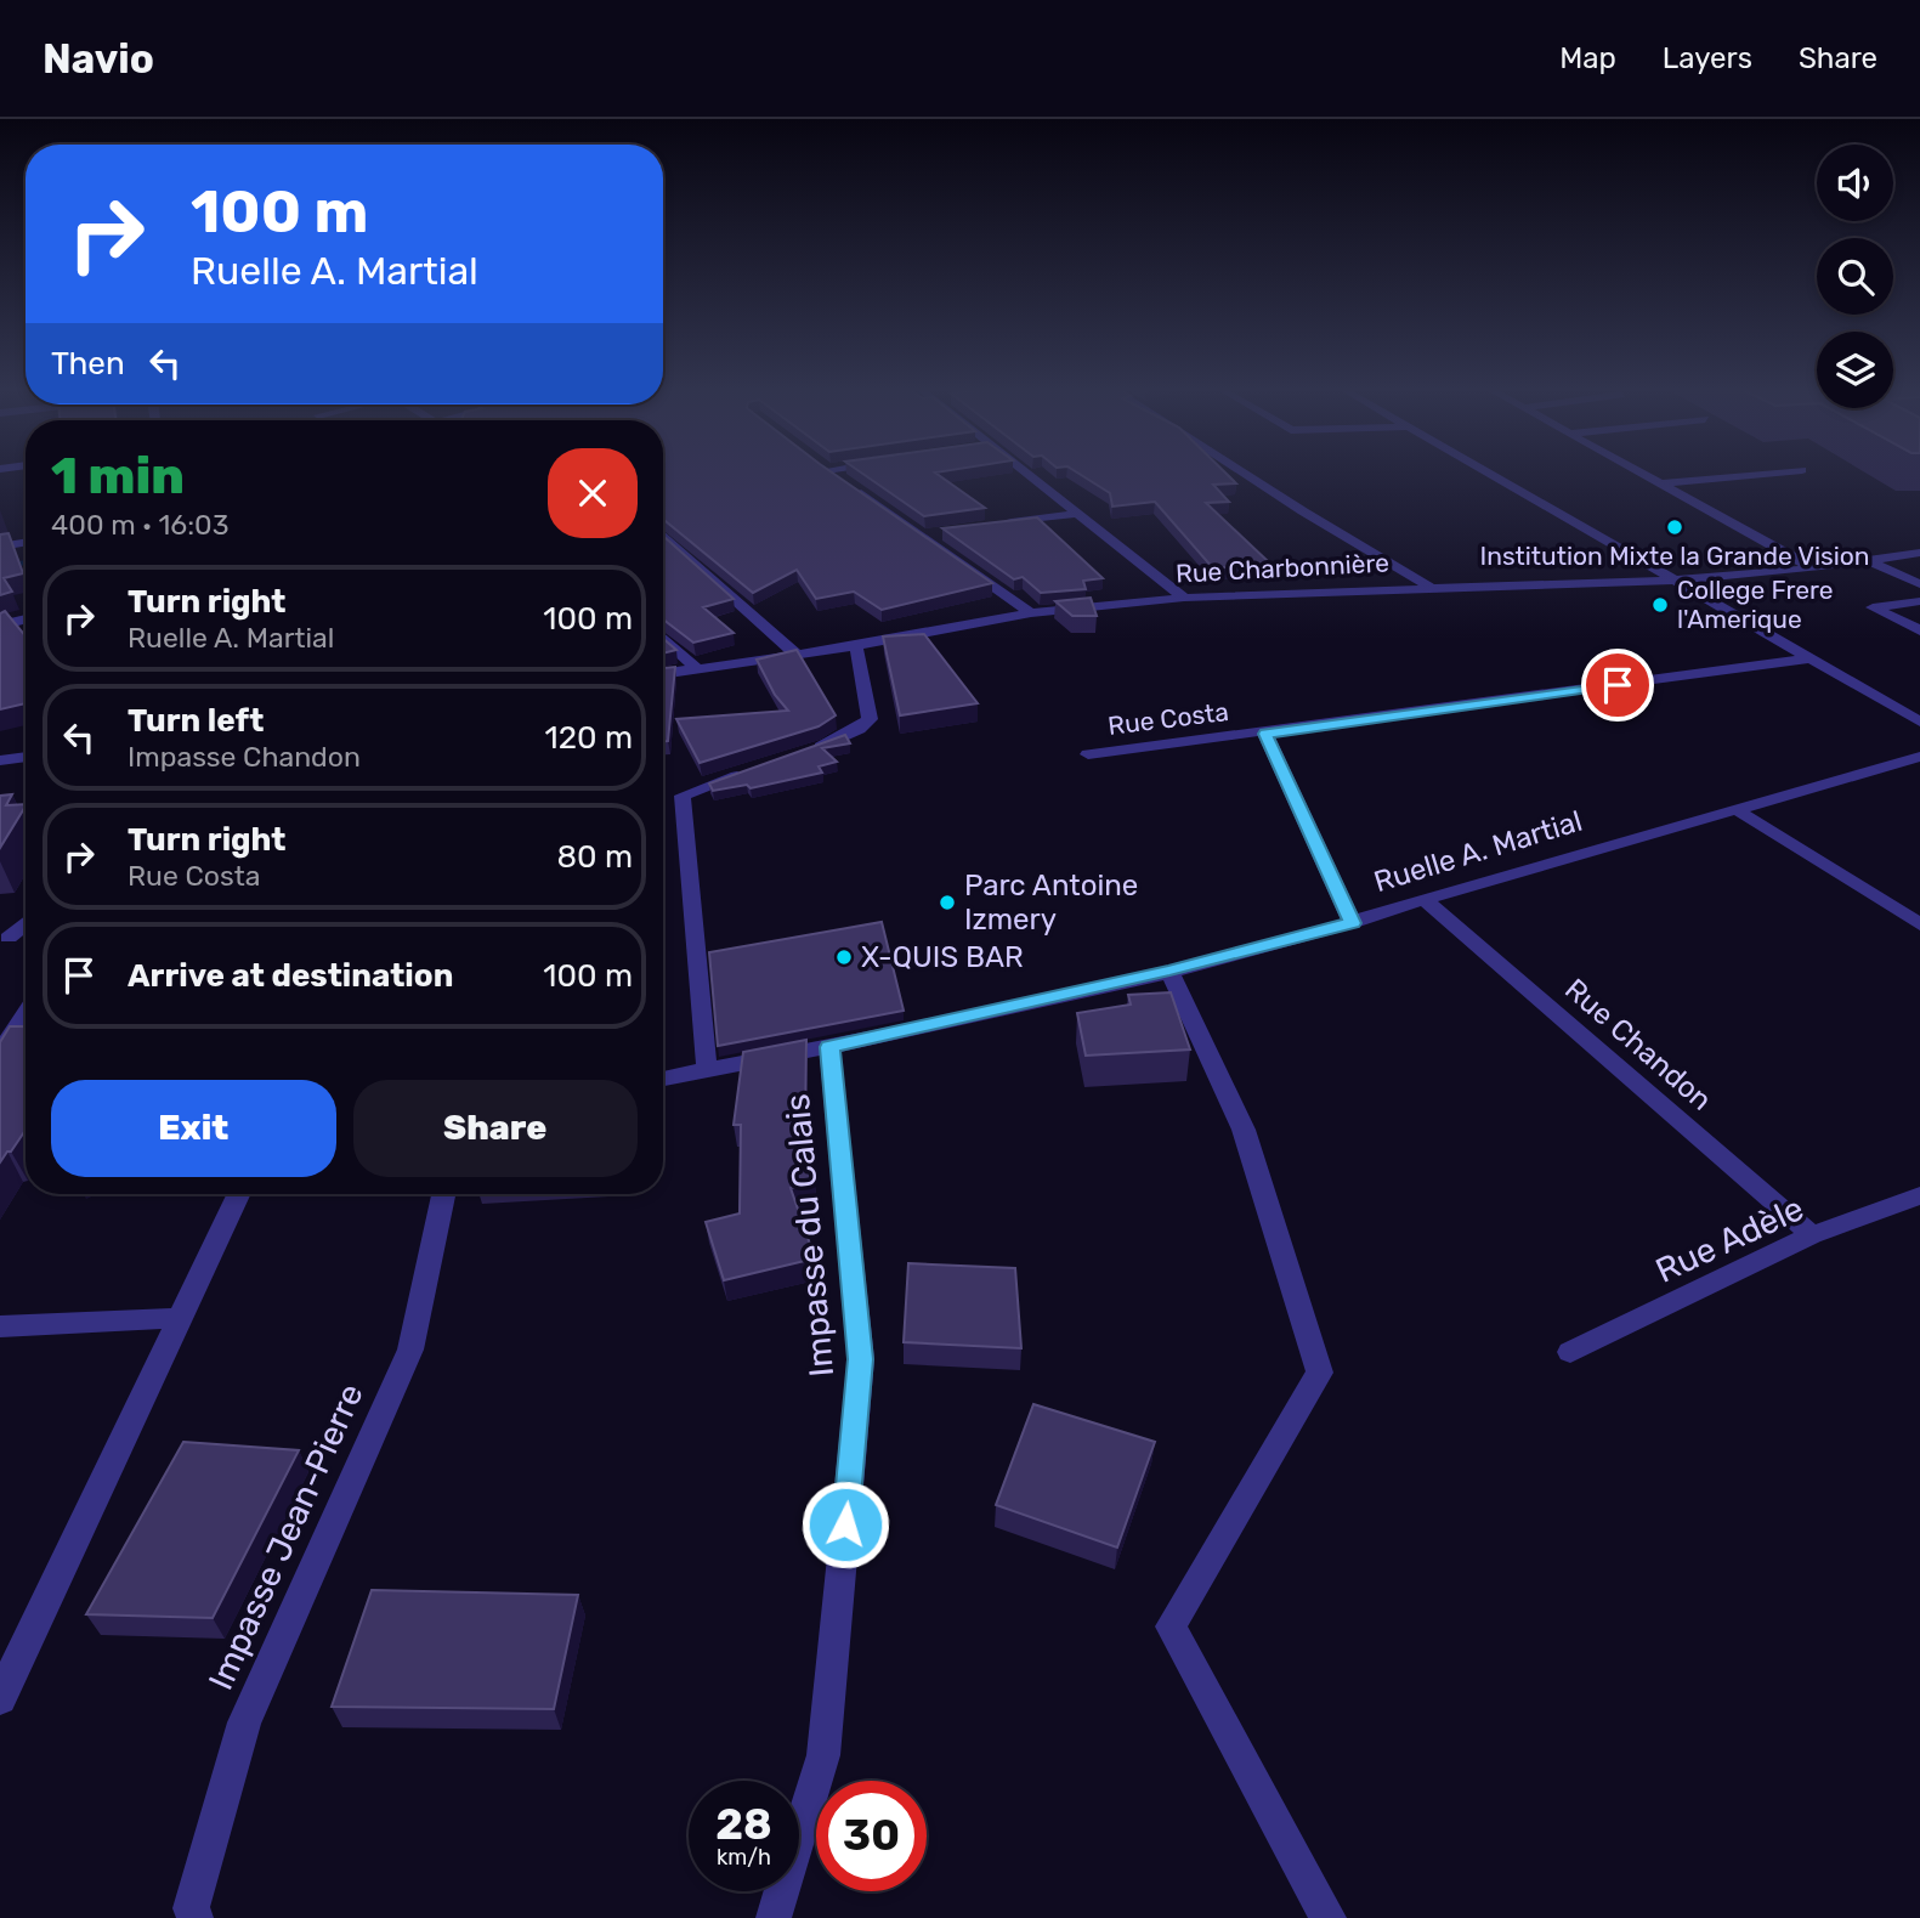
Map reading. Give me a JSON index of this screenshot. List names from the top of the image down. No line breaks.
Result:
{"streets":{"street":["Rue Charbonnière","Rue Costa","Ruelle A. Martial","Rue Chandon","Impasse du Calais","Rue Adèle","Impasse Jean-Pierre"]},"crossings":[["Ruelle A. Martial","Rue Chandon"],["Ruelle A. Martial","Impasse du Calais"],["Rue Chandon","Rue Adèle"]],"places":["Institution Mixte la Grande Vision","College Frere l'Amerique","Parc Antoine Izmery","X-QUIS BAR"],"page":{"header":"Navio","nav":["Map","Layers","Share"],"turn":["100 m","Ruelle A. Martial"],"then":"Then","heading":["1 min","400 m · 16:03"],"list":[{"name":"Turn right","note":"Ruelle A. Martial","value":"100 m"},{"name":"Turn left","note":"Impasse Chandon","value":"120 m"},{"name":"Turn right","note":"Rue Costa","value":"80 m"},{"name":"Arrive at destination","value":"100 m"}],"buttons":["Exit","Share"],"speed":"28 km/h","limit":"30"}}
